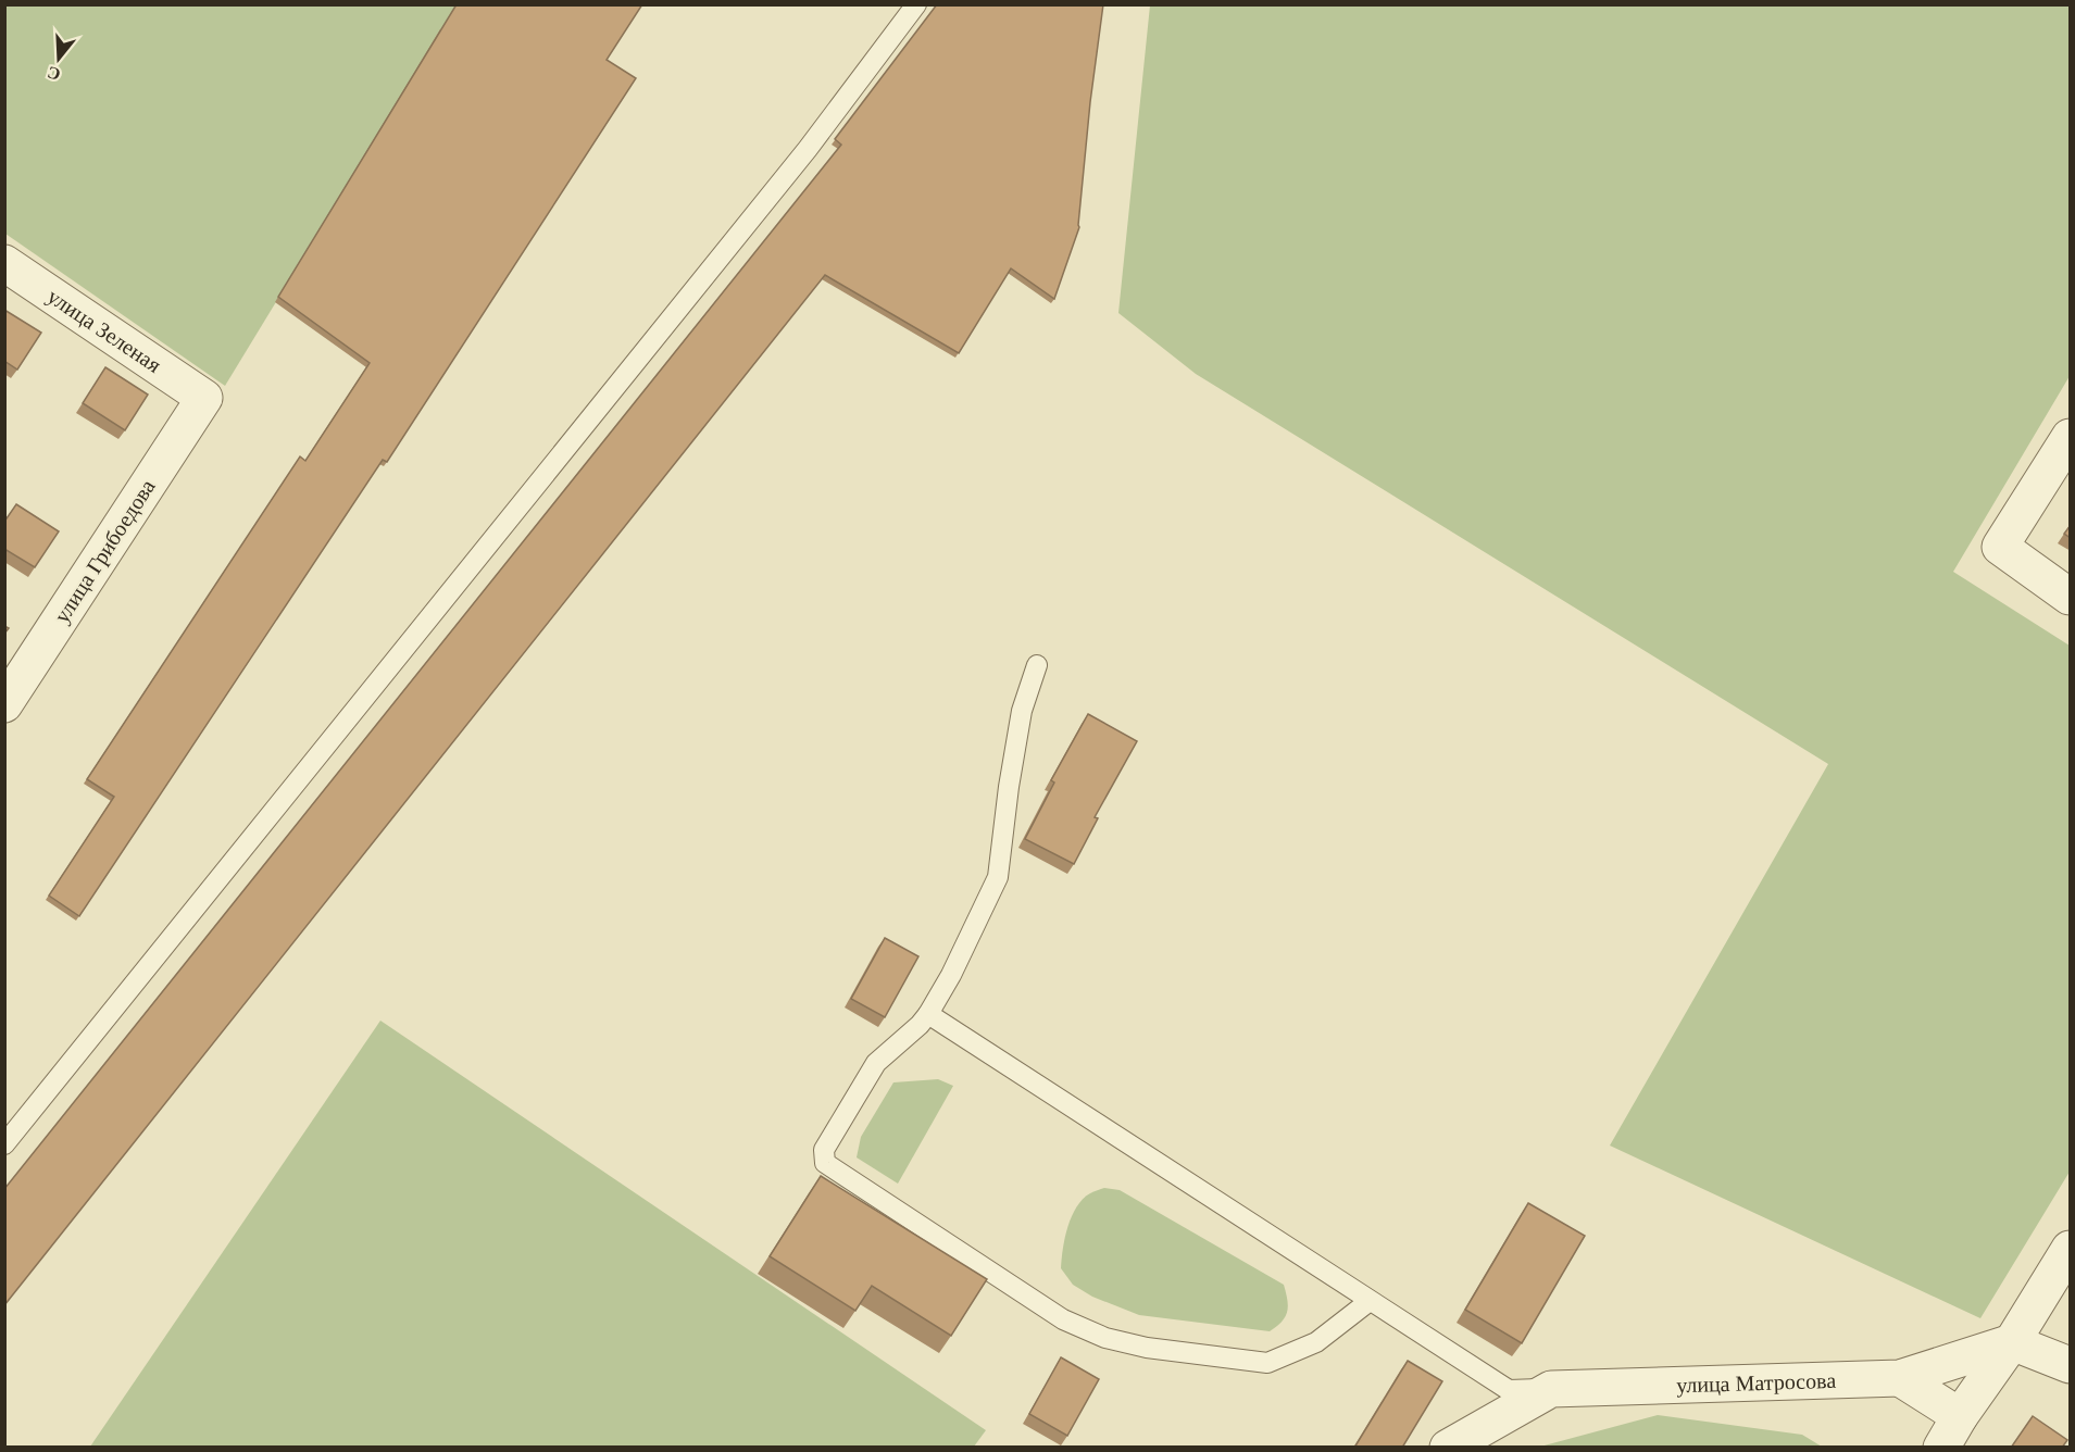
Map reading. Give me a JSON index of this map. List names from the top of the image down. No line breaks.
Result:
{"streets":{"street":["улица Зеленая","улица Грибоедова","улица Матросова"]},"crossings":[["улица Зеленая","улица Грибоедова"]],"north":"bottom"}
